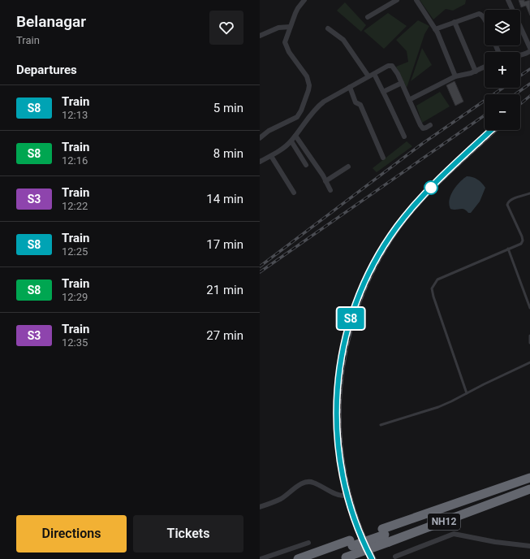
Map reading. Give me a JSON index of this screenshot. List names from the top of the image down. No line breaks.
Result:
{"streets":{"highway":["NH12"]},"page":{"heading":[["Belanagar","Train"],"Departures"],"on_map":"S8","map_buttons":["+","−"],"list":[{"mark":"S8","name":"Train","note":"12:13","value":"5 min"},{"mark":"S8","name":"Train","note":"12:16","value":"8 min"},{"mark":"S3","name":"Train","note":"12:22","value":"14 min"},{"mark":"S8","name":"Train","note":"12:25","value":"17 min"},{"mark":"S8","name":"Train","note":"12:29","value":"21 min"},{"mark":"S3","name":"Train","note":"12:35","value":"27 min"}],"buttons":["Directions","Tickets"]}}
